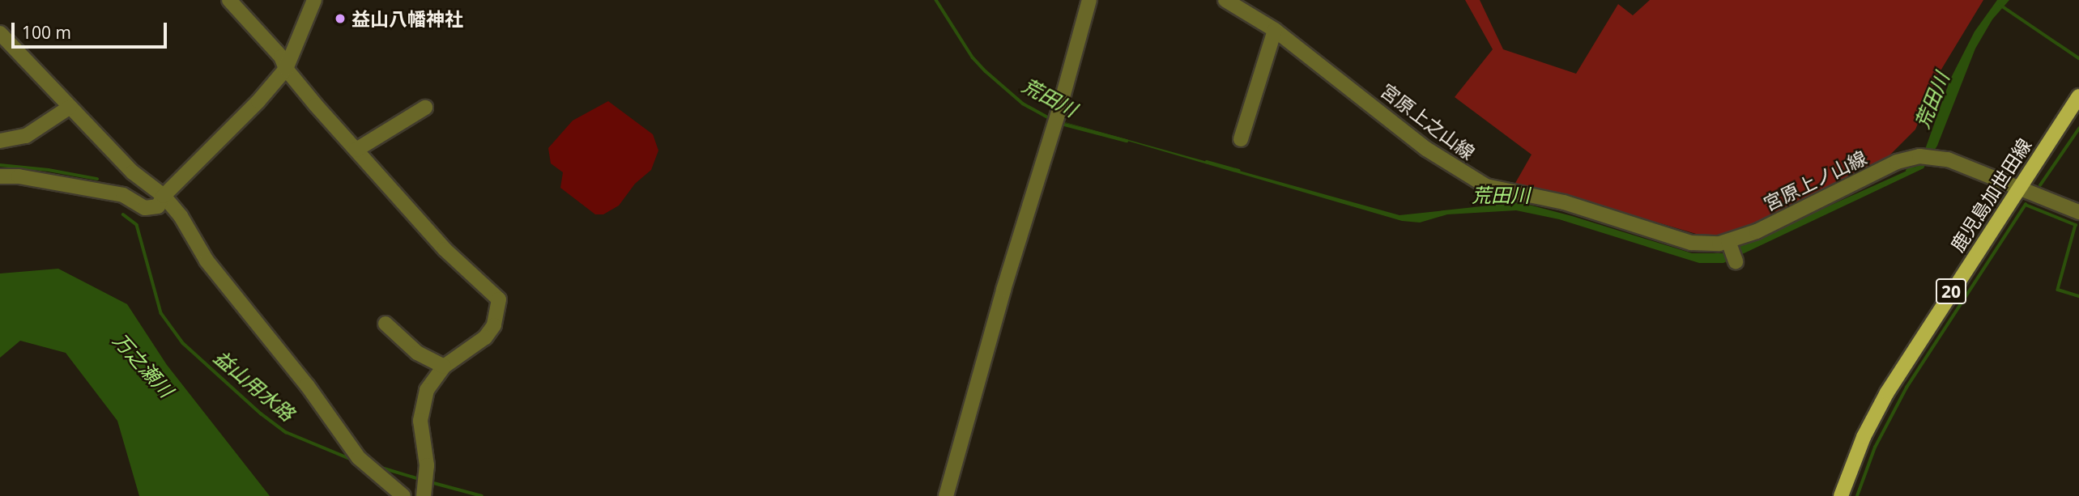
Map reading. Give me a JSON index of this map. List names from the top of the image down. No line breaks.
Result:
{"streets":{"main road":["鹿児島加世田線","20"],"street":["宮原上之山線","宮原上ノ山線"]},"crossings":[["宮原上之山線","宮原上ノ山線"],["宮原上ノ山線","鹿児島加世田線"]],"water":["荒田川","万之瀬川","益山用水路"],"places":["益山八幡神社"],"scale_bar":"100 m"}
